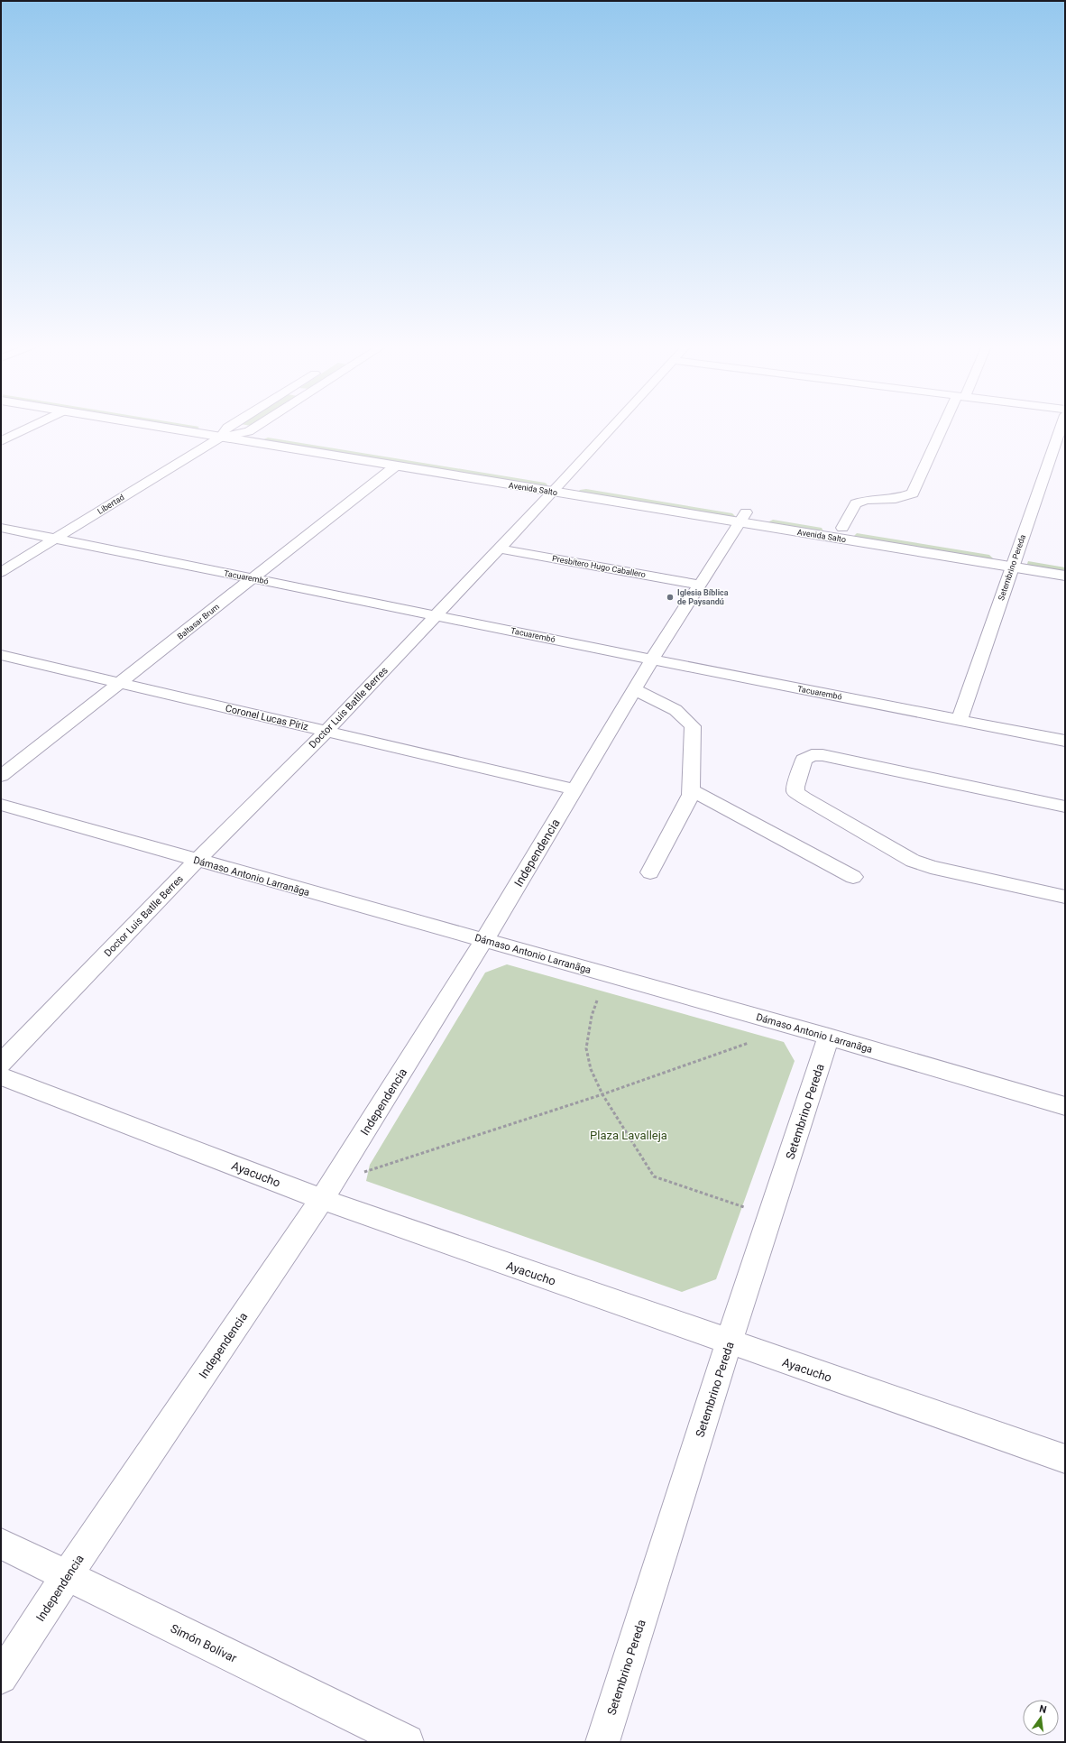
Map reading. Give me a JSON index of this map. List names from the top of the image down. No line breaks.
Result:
{"streets":{"street":["Avenida Salto","Libertad","Presbítero Hugo Caballero","Setembrino Pereda","Tacuarembó","Baltasar Brum","Doctor Luis Batlle Berres","Coronel Lucas Píriz","Independencia","Dámaso Antonio Larranãga","Ayacucho","Simón Bolívar"]},"crossings":[["Avenida Salto","Libertad"],["Avenida Salto","Setembrino Pereda"],["Avenida Salto","Baltasar Brum"],["Avenida Salto","Doctor Luis Batlle Berres"],["Avenida Salto","Independencia"],["Libertad","Tacuarembó"],["Presbítero Hugo Caballero","Doctor Luis Batlle Berres"],["Presbítero Hugo Caballero","Independencia"],["Setembrino Pereda","Tacuarembó"],["Setembrino Pereda","Dámaso Antonio Larranãga"],["Setembrino Pereda","Ayacucho"],["Tacuarembó","Baltasar Brum"],["Tacuarembó","Doctor Luis Batlle Berres"],["Tacuarembó","Independencia"],["Baltasar Brum","Coronel Lucas Píriz"],["Doctor Luis Batlle Berres","Coronel Lucas Píriz"],["Doctor Luis Batlle Berres","Dámaso Antonio Larranãga"],["Coronel Lucas Píriz","Independencia"],["Independencia","Dámaso Antonio Larranãga"],["Independencia","Ayacucho"],["Independencia","Simón Bolívar"]],"parks":["Plaza Lavalleja"],"places":["Iglesia Bíblica de Paysandú"],"north":"top"}
